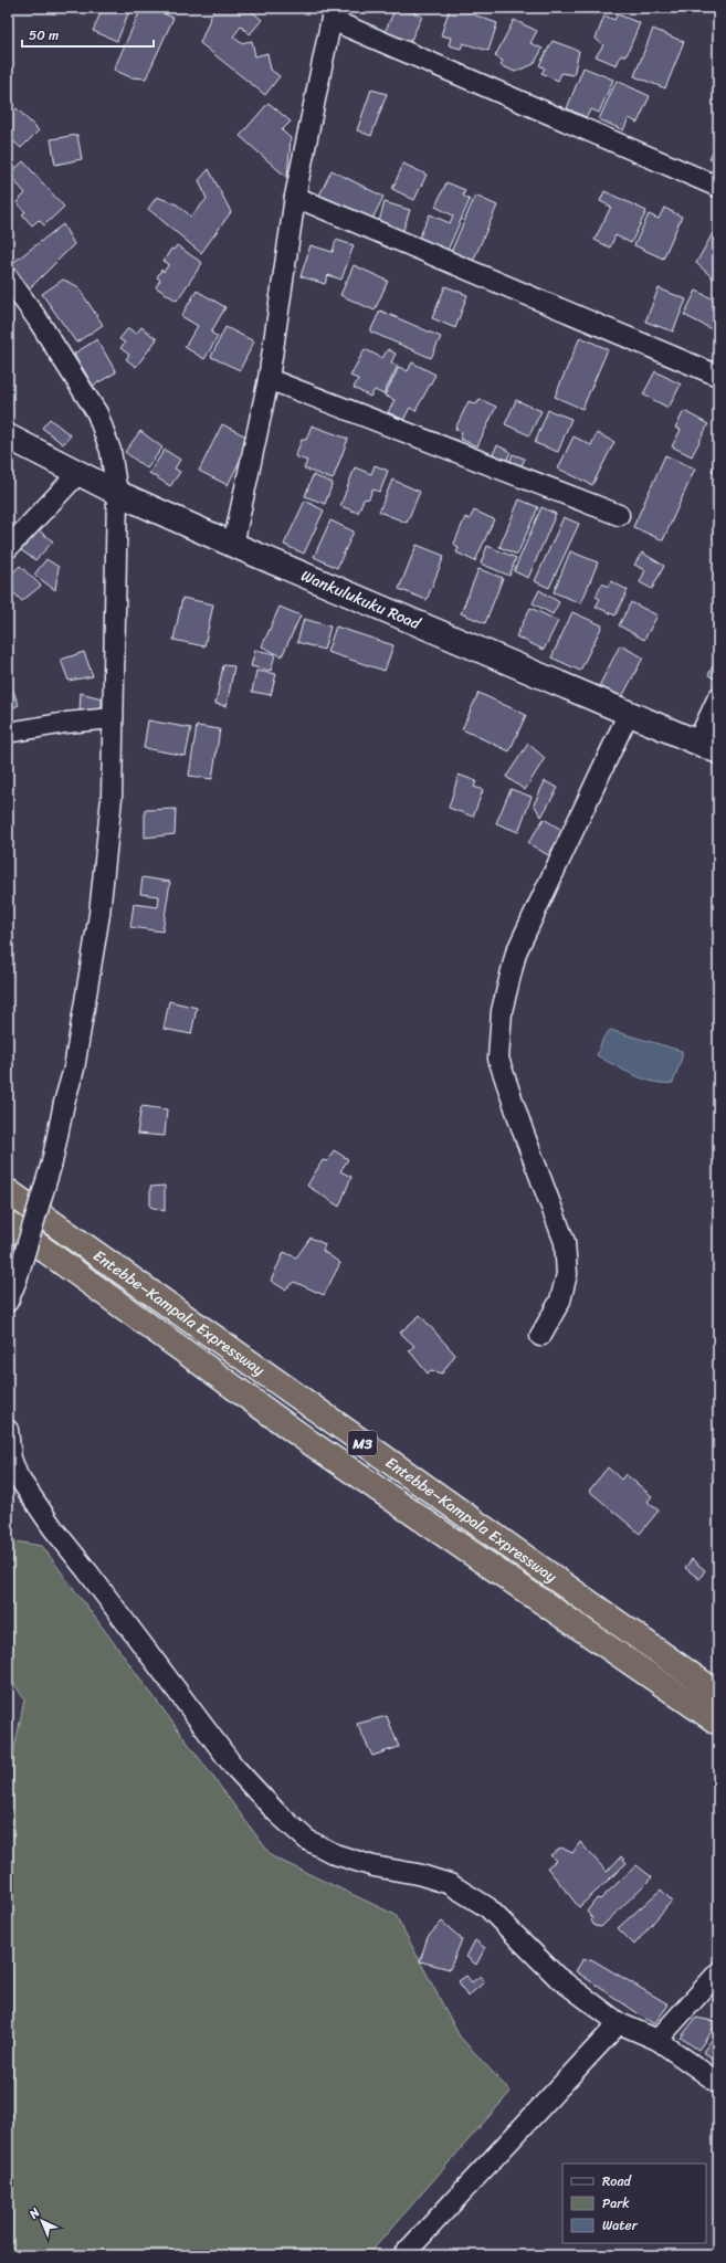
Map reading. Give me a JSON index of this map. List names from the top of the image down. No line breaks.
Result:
{"streets":{"highway":["Entebbe–Kampala Expressway","M3"],"main road":["Wankulukuku Road"]},"legend":["Road","Park","Water"],"scale_bar":"50 m","north":"top left"}
